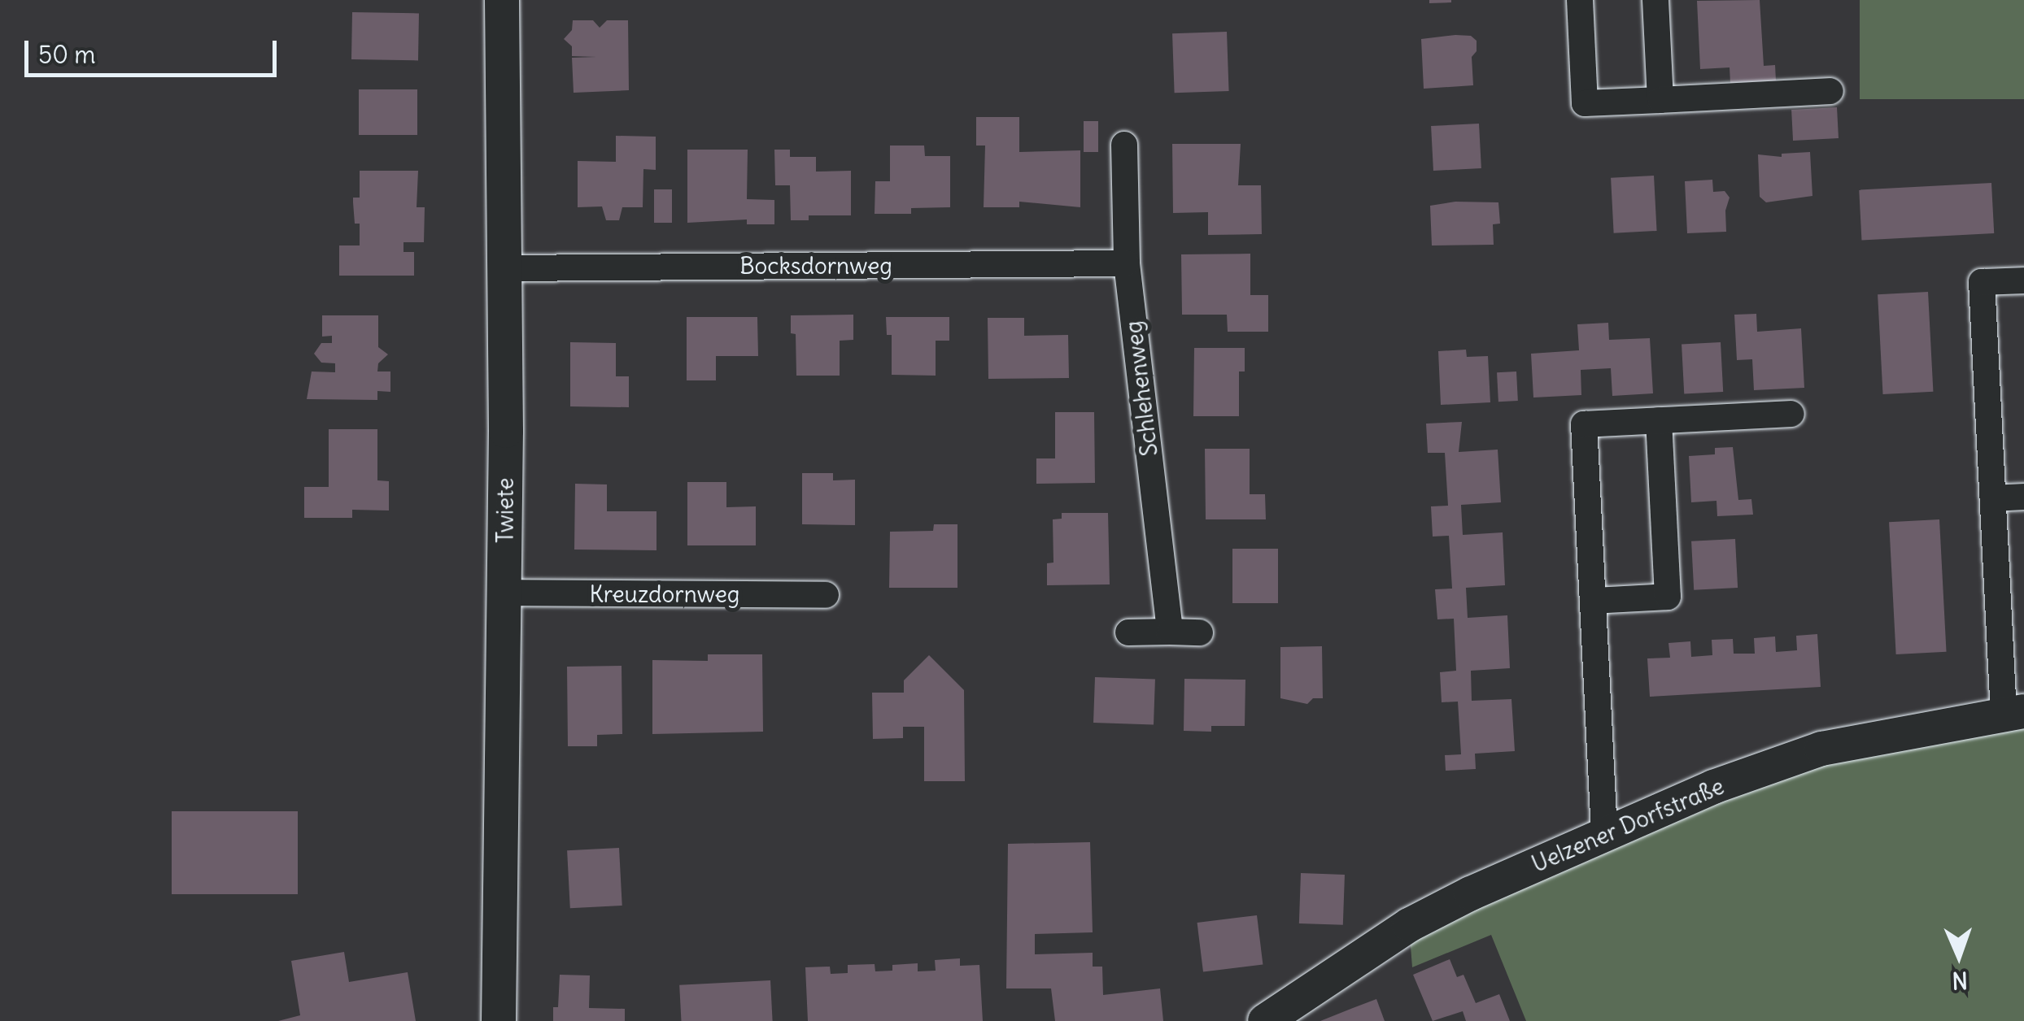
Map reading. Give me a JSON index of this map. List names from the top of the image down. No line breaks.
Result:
{"streets":{"street":["Bocksdornweg","Schlehenweg","Twiete","Kreuzdornweg","Uelzener Dorfstraße"]},"crossings":[["Bocksdornweg","Schlehenweg"],["Bocksdornweg","Twiete"],["Twiete","Kreuzdornweg"]],"scale_bar":"50 m","north":"bottom"}
